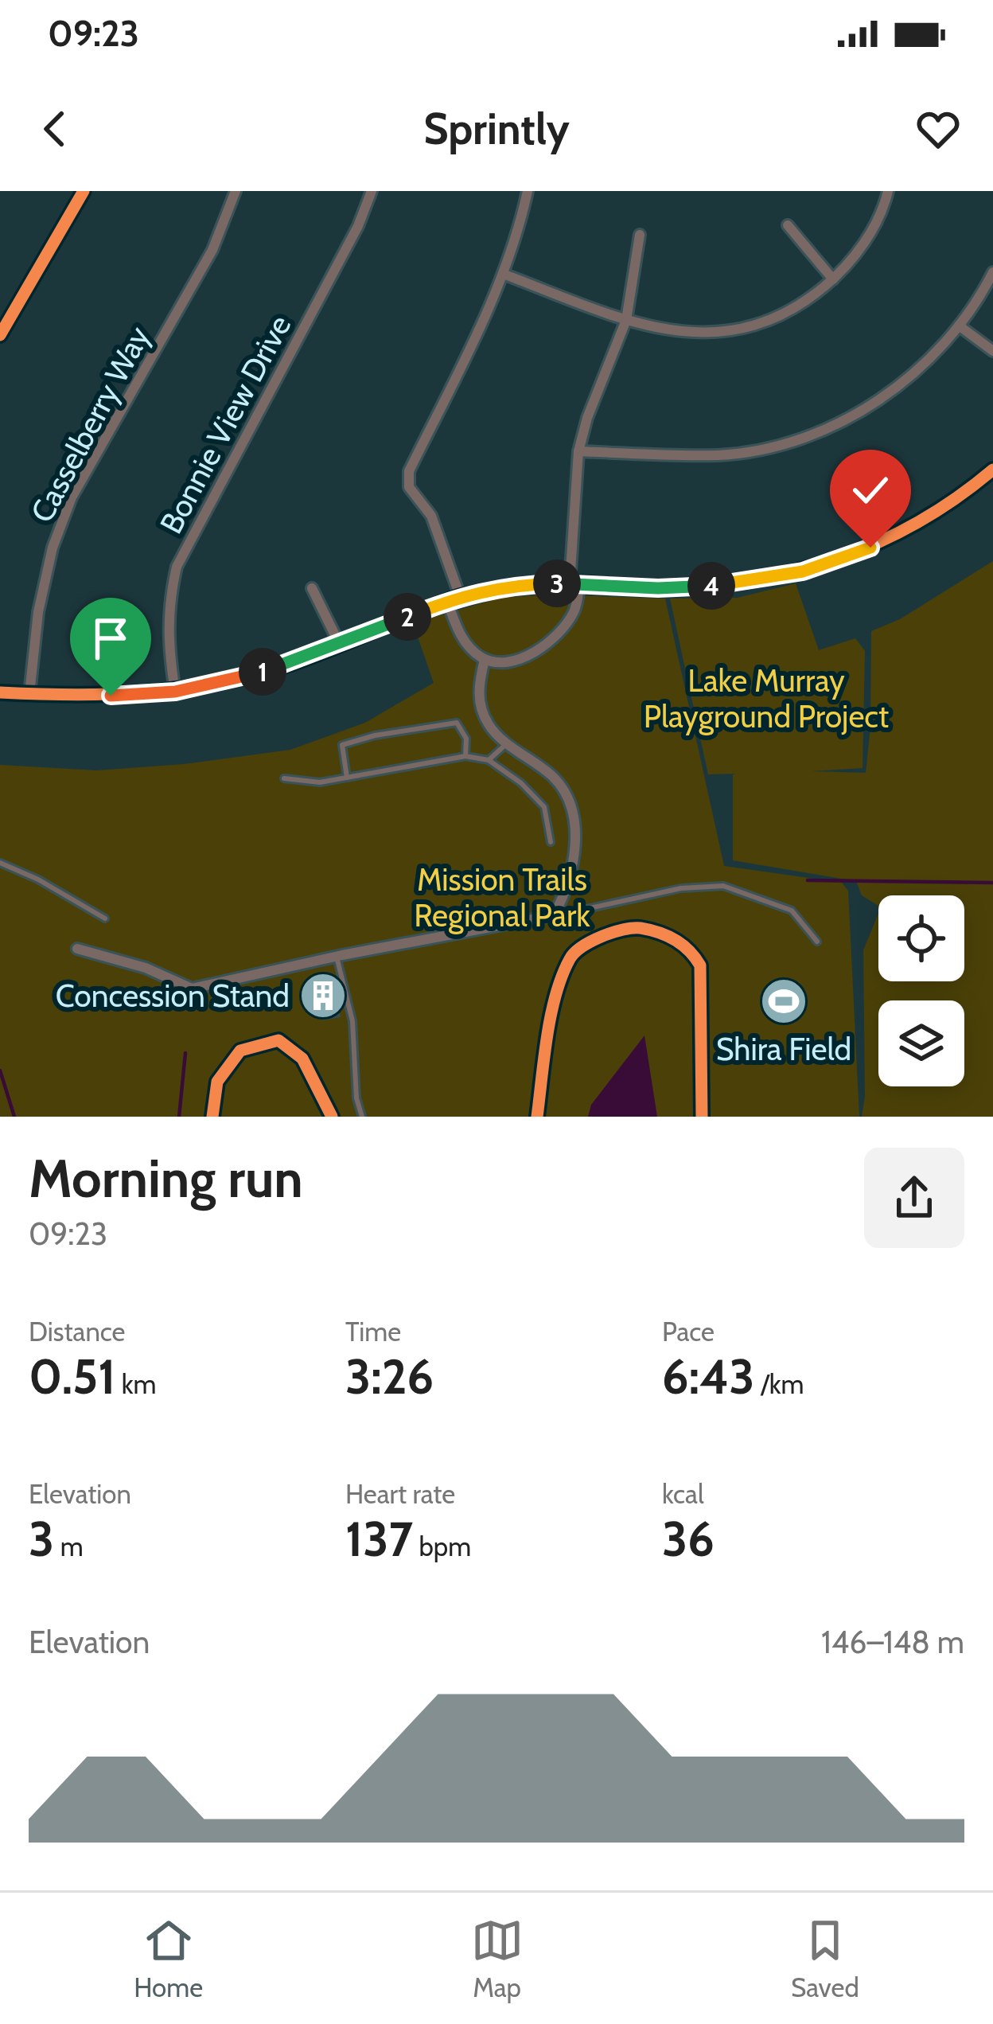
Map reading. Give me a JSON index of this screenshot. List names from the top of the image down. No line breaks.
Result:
{"streets":{"street":["Casselberry Way","Bonnie View Drive"]},"parks":["Lake Murray Playground Project","Mission Trails Regional Park"],"places":{"building":["Concession Stand"],"sports":["Shira Field"]},"page":{"status":"09:23","header":"Sprintly","pins":["3","4","2","1"],"heading":["Morning run","09:23"],"stats":[["Distance","0.51 km"],["Time","3:26"],["Pace","6:43 /km"],["Elevation","3 m"],["Heart rate","137 bpm"],["kcal","36"]],"chart":["Elevation","146–148 m"],"tabs":["Home","Map","Saved"]}}
